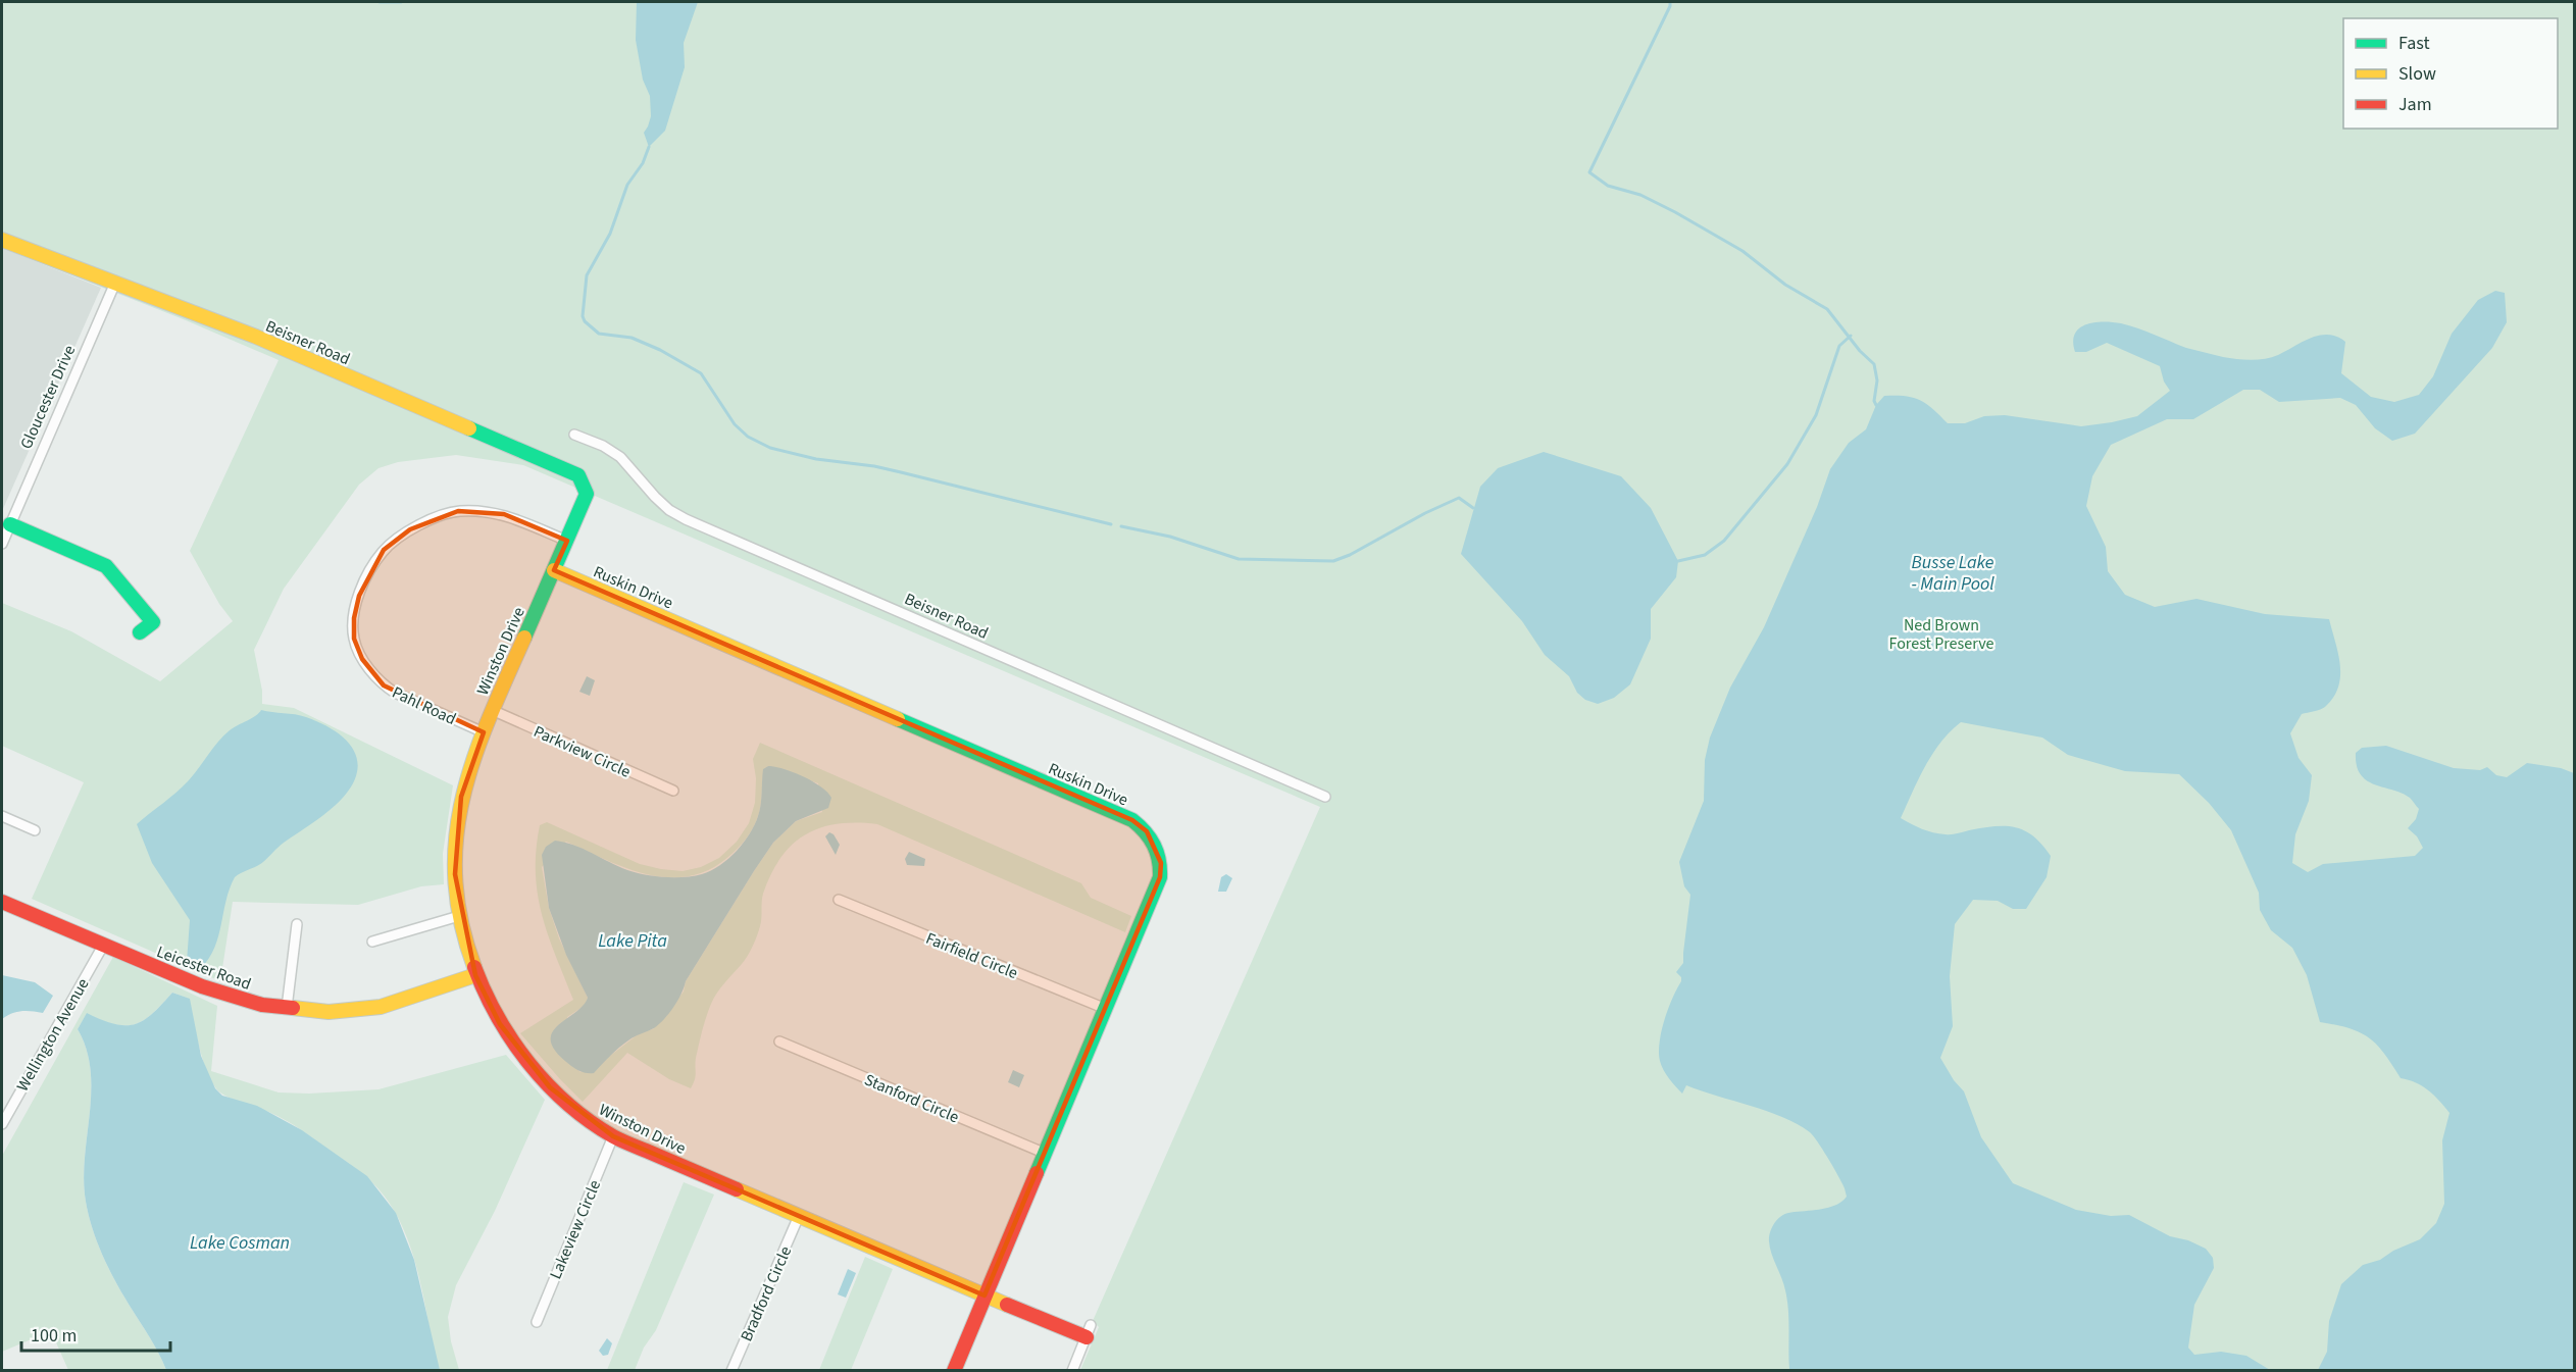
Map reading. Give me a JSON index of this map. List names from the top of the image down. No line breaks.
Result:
{"streets":{"street":["Beisner Road","Gloucester Drive","Ruskin Drive","Winston Drive","Pahl Road","Parkview Circle","Fairfield Circle","Leicester Road","Wellington Avenue","Stanford Circle","Lakeview Circle","Bradford Circle"]},"crossings":[["Beisner Road","Gloucester Drive"],["Beisner Road","Winston Drive"],["Ruskin Drive","Winston Drive"],["Ruskin Drive","Fairfield Circle"],["Ruskin Drive","Stanford Circle"],["Winston Drive","Pahl Road"],["Winston Drive","Parkview Circle"],["Winston Drive","Leicester Road"],["Winston Drive","Lakeview Circle"],["Winston Drive","Bradford Circle"],["Leicester Road","Wellington Avenue"]],"water":["Busse Lake - Main Pool","Lake Pita","Lake Cosman"],"parks":["Ned Brown Forest Preserve"],"legend":["Fast","Slow","Jam"],"scale_bar":"100 m"}
